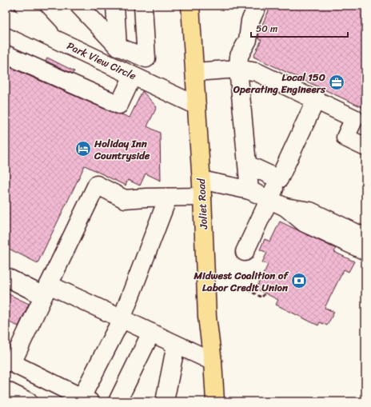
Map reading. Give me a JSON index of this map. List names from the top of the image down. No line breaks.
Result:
{"streets":{"main road":["Joliet Road"],"street":["Park View Circle"]},"crossings":[["Park View Circle","Joliet Road"]],"places":{"office":["Local 150 Operating Engineers"],"hotel":["Holiday Inn Countryside"],"bank":["Midwest Coalition of Labor Credit Union"]},"scale_bar":"50 m"}
